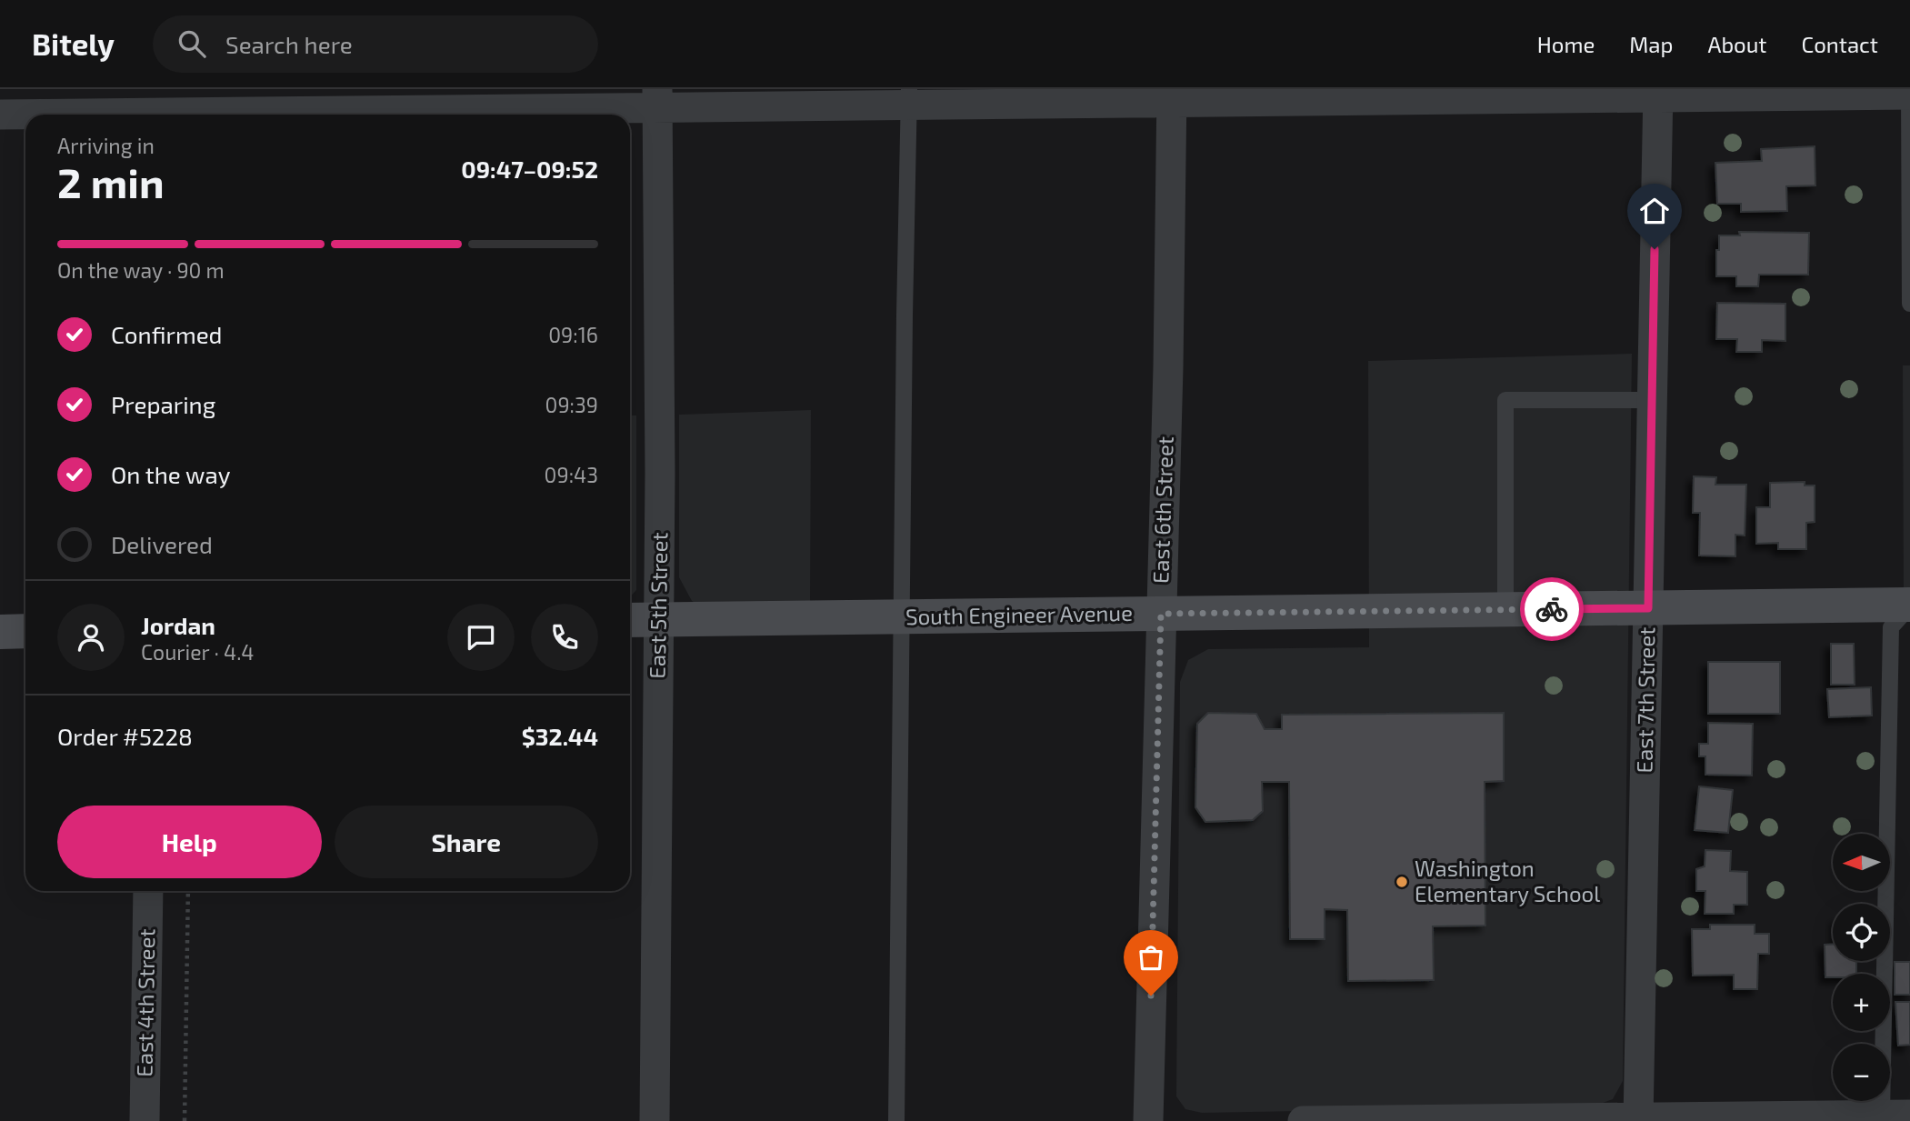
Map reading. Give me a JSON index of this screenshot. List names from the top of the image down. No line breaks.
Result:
{"streets":{"street":["East 6th Street","East 5th Street","South Engineer Avenue","East 7th Street","East 4th Street"]},"crossings":[["East 6th Street","South Engineer Avenue"],["East 5th Street","South Engineer Avenue"],["South Engineer Avenue","East 7th Street"]],"places":["Washington Elementary School"],"north":"left","page":{"header":"Bitely","search":"Search here","nav":["Home","Map","About","Contact"],"heading":["2 min","Arriving in","09:47–09:52"],"panel":["Jordan","Courier · 4.4","Order #5228","$32.44"],"bar":"On the way · 90 m","list":[["Confirmed","09:16"],["Preparing","09:39"],["On the way","09:43"],"Delivered"],"buttons":["Help","Share"],"map_buttons":["+","−"]}}
